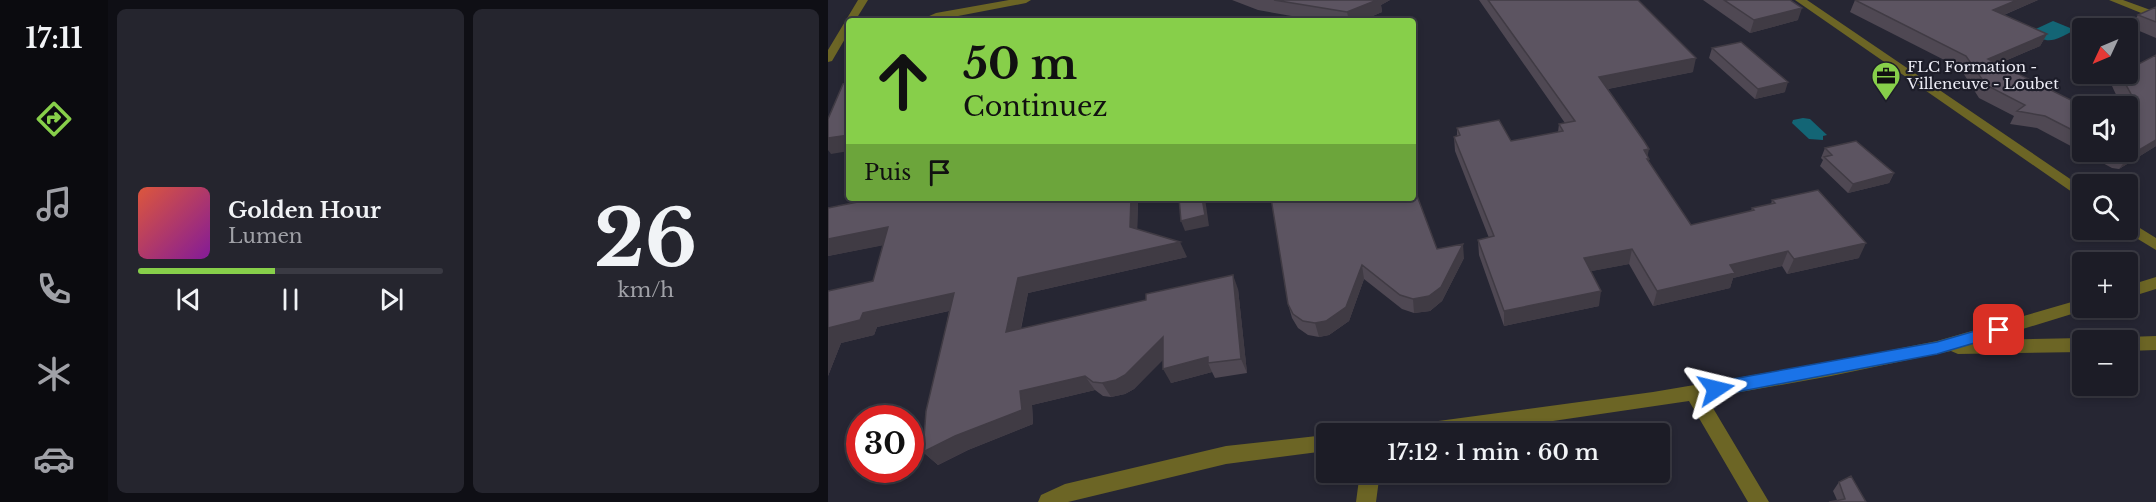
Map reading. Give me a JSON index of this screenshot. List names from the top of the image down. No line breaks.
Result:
{"places":{"office":["FLC Formation - Villeneuve - Loubet"]},"north":"bottom left","page":{"tabs":"17:11","tile":["26","km/h"],"map_buttons":["+","−"],"turn":["50 m","Continuez"],"then":"Puis","song":["Golden Hour","Lumen"],"limit":"30","trip":"17:12 · 1 min · 60 m"}}
